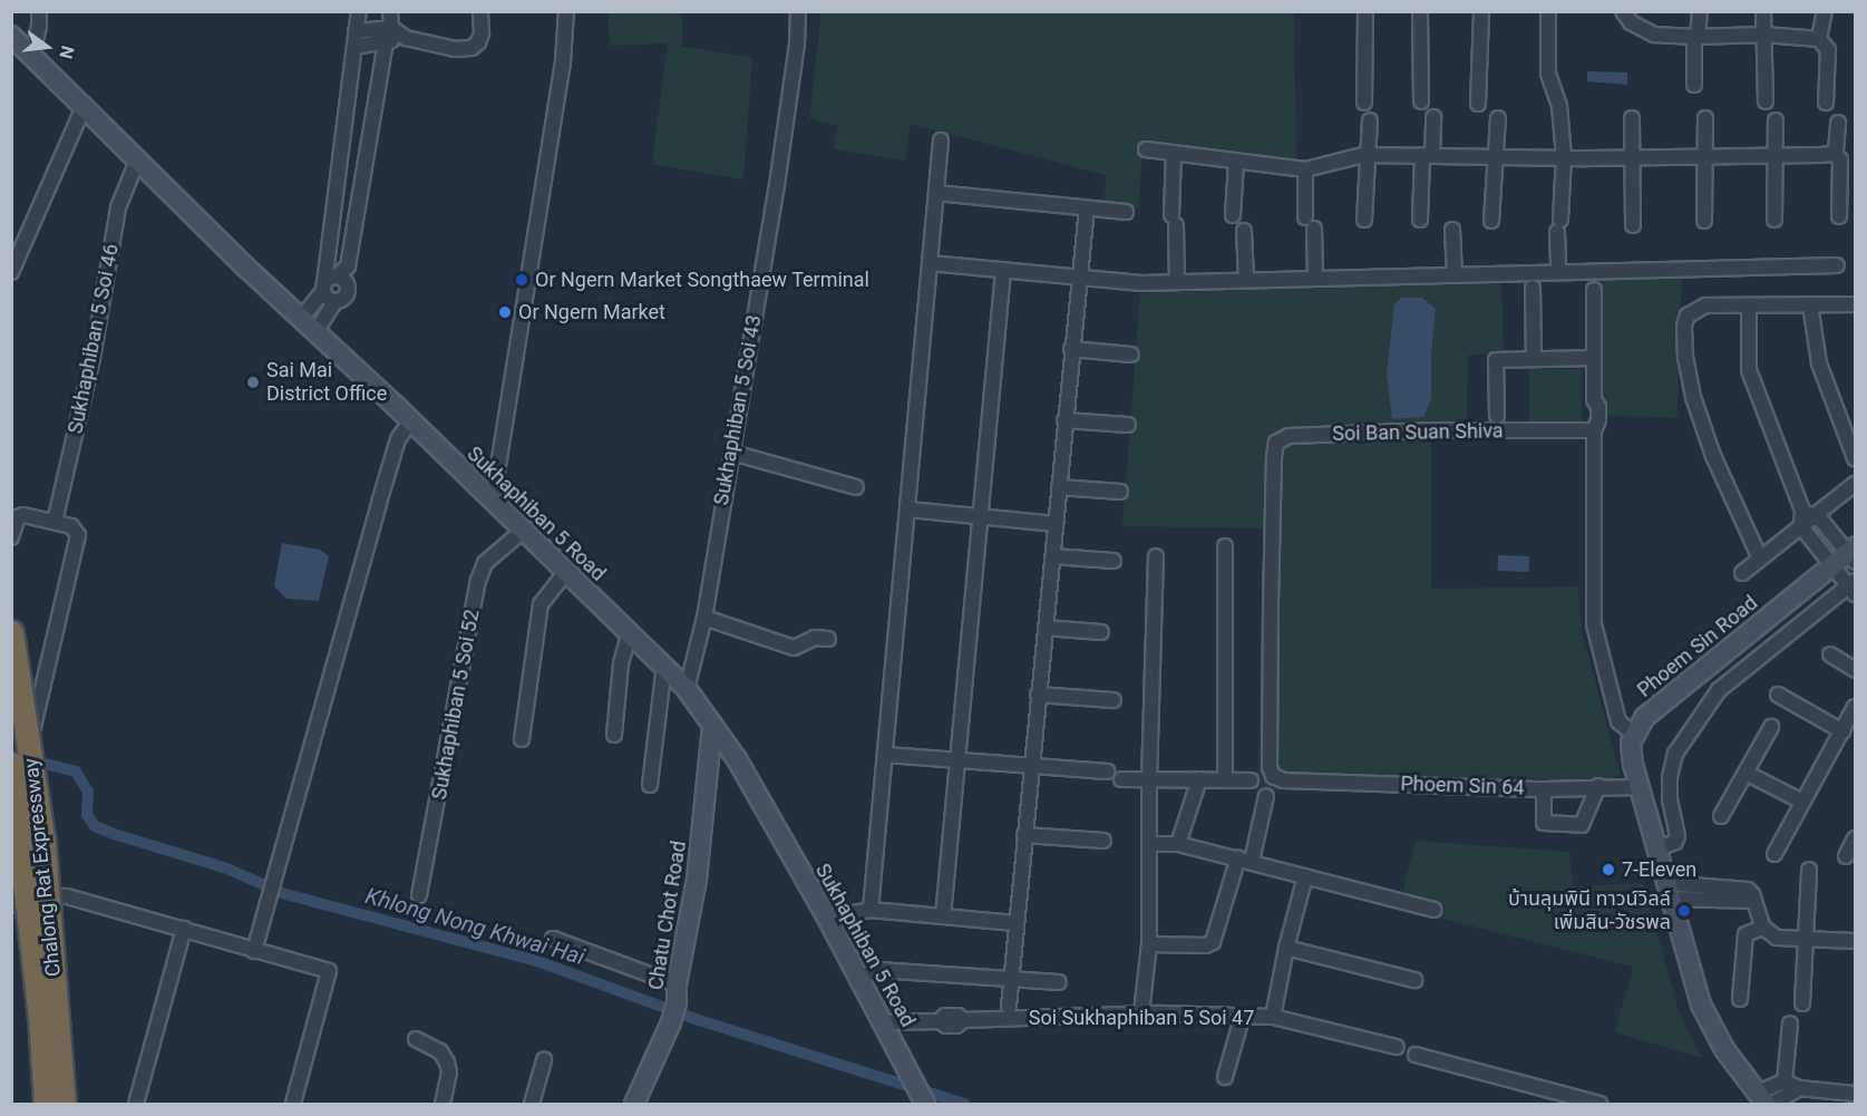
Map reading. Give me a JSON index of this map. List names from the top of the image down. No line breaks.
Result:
{"streets":{"highway":["Chalong Rat Expressway"],"main road":["Sukhaphiban 5 Road","Phoem Sin Road","Chatu Chot Road"],"street":["Sukhaphiban 5 Soi 46","Sukhaphiban 5 Soi 43","Soi Ban Suan Shiva","Sukhaphiban 5 Soi 52","Phoem Sin 64","Soi Sukhaphiban 5 Soi 47"]},"crossings":[["Sukhaphiban 5 Soi 46","Sukhaphiban 5 Road"],["Sukhaphiban 5 Soi 43","Sukhaphiban 5 Road"],["Soi Ban Suan Shiva","Phoem Sin 64"],["Sukhaphiban 5 Road","Sukhaphiban 5 Soi 52"],["Sukhaphiban 5 Road","Chatu Chot Road"],["Sukhaphiban 5 Road","Soi Sukhaphiban 5 Soi 47"]],"water":["Khlong Nong Khwai Hai"],"places":["Or Ngern Market Songthaew Terminal","Or Ngern Market","Sai Mai District Office","7-Eleven","บ้านลุมพินี ทาวน์วิลล์ เพิ่มสิน-วัชรพล"],"north":"right"}
